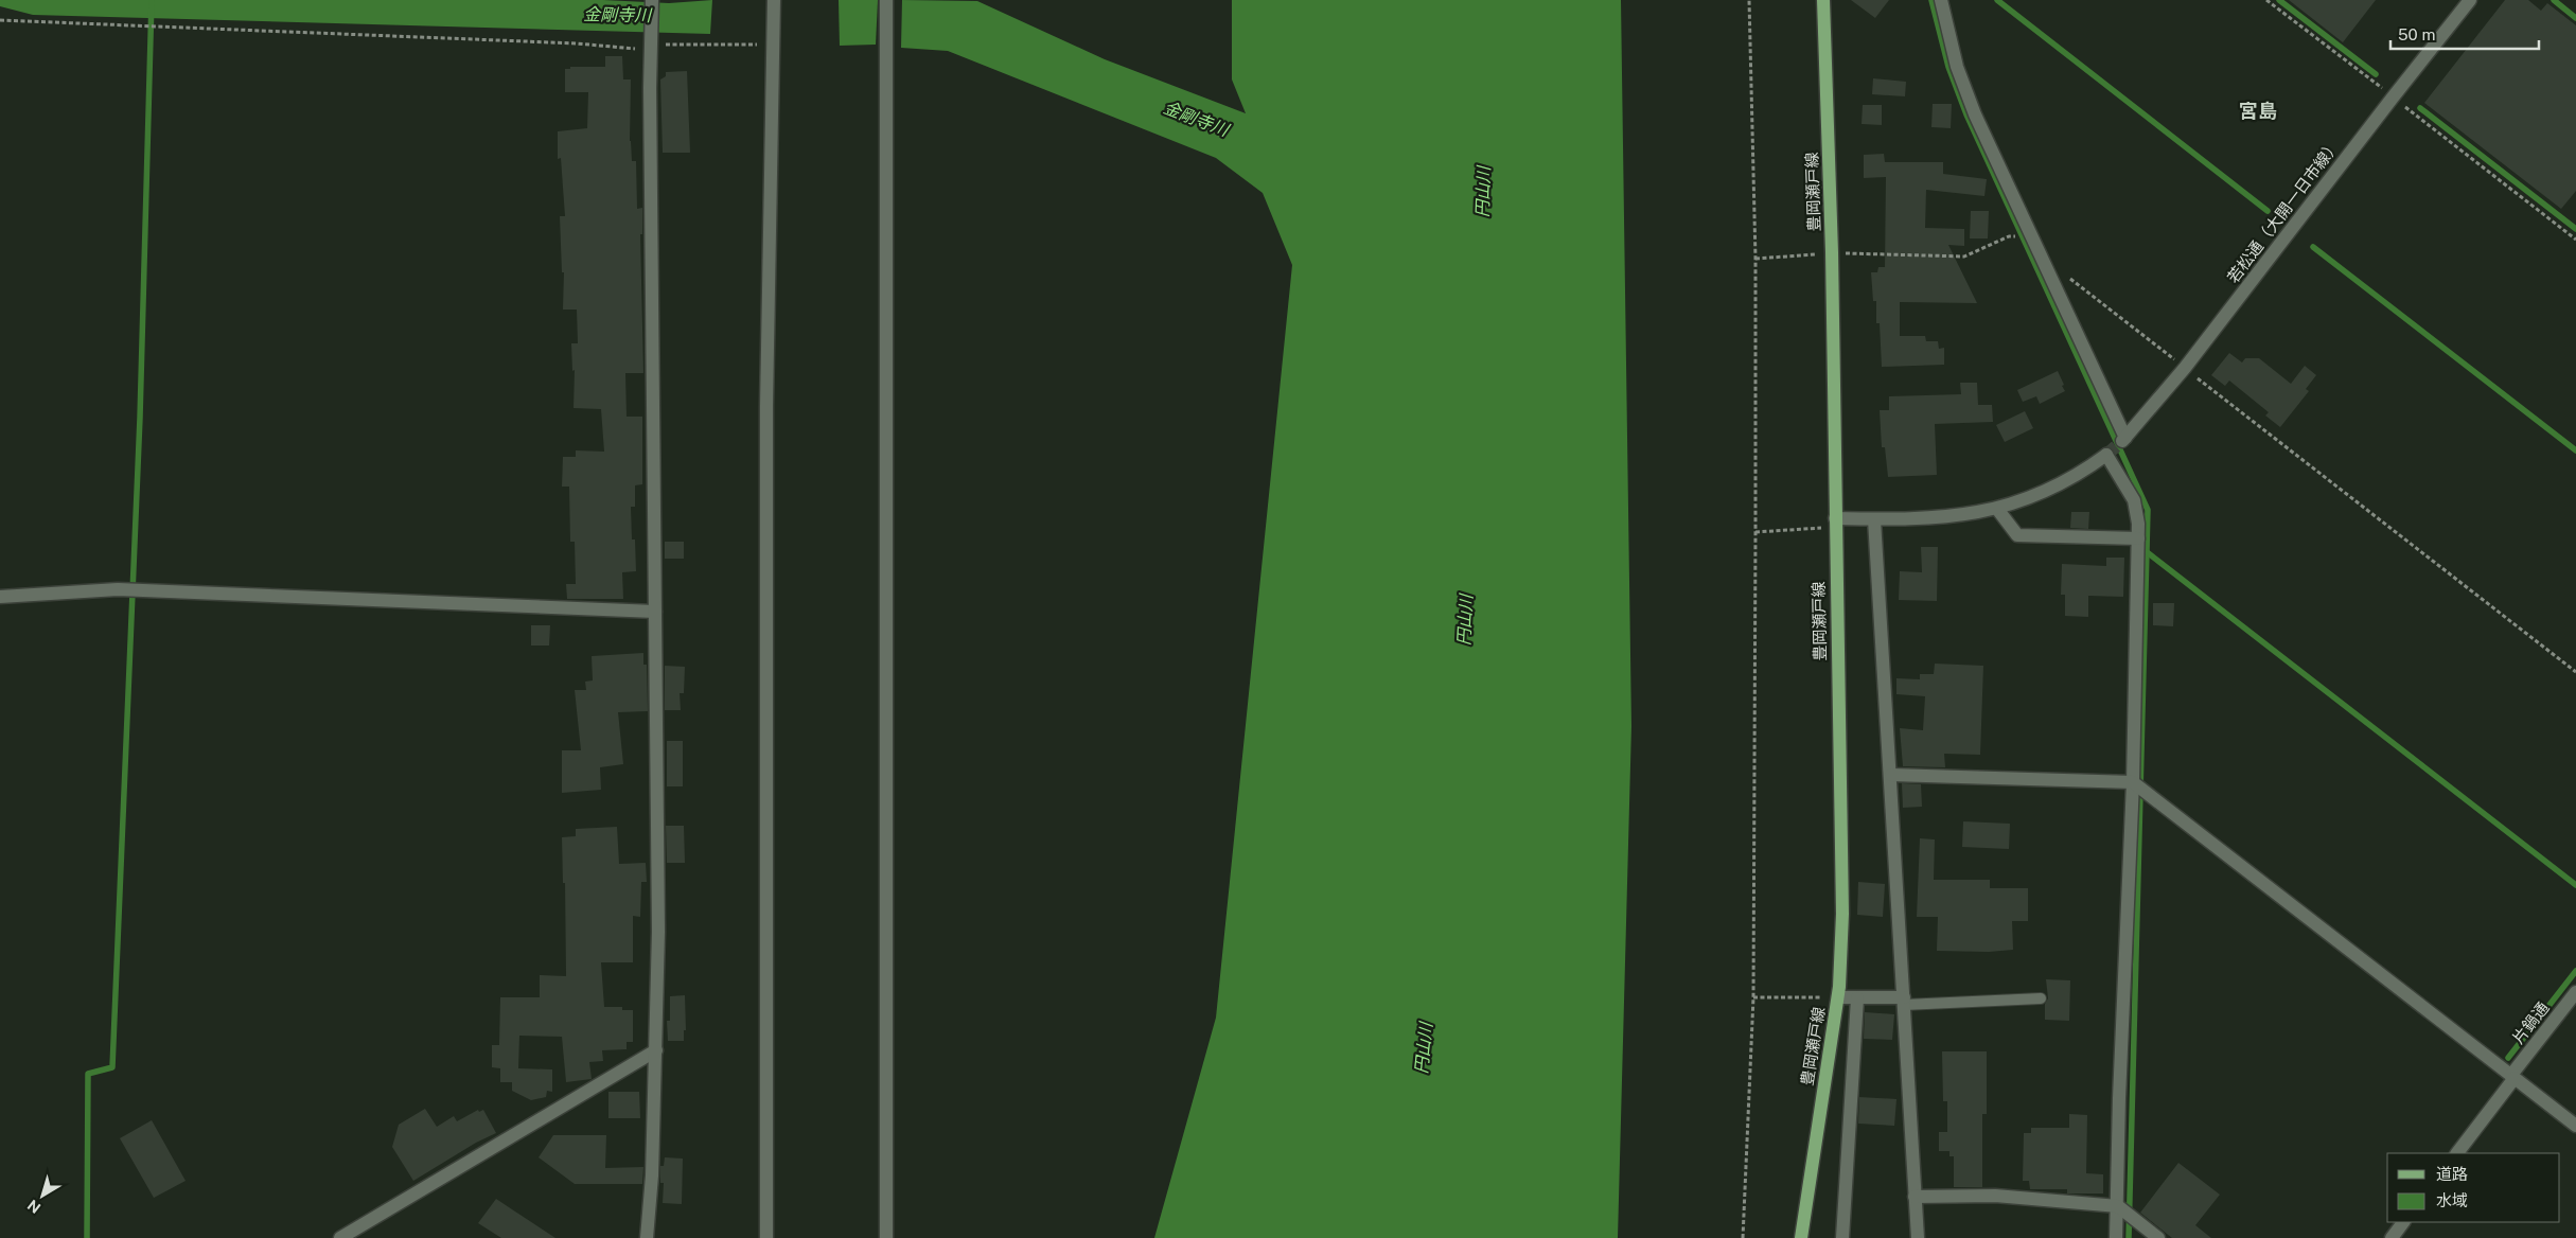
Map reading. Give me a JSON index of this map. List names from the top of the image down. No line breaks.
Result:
{"streets":{"main road":["豊岡瀬戸線"],"street":["若松通（大開一日市線）","片鍋通"]},"districts":["宮島"],"water":["金剛寺川","円山川"],"legend":["道路","水域"],"scale_bar":"50 m","north":"bottom left"}
